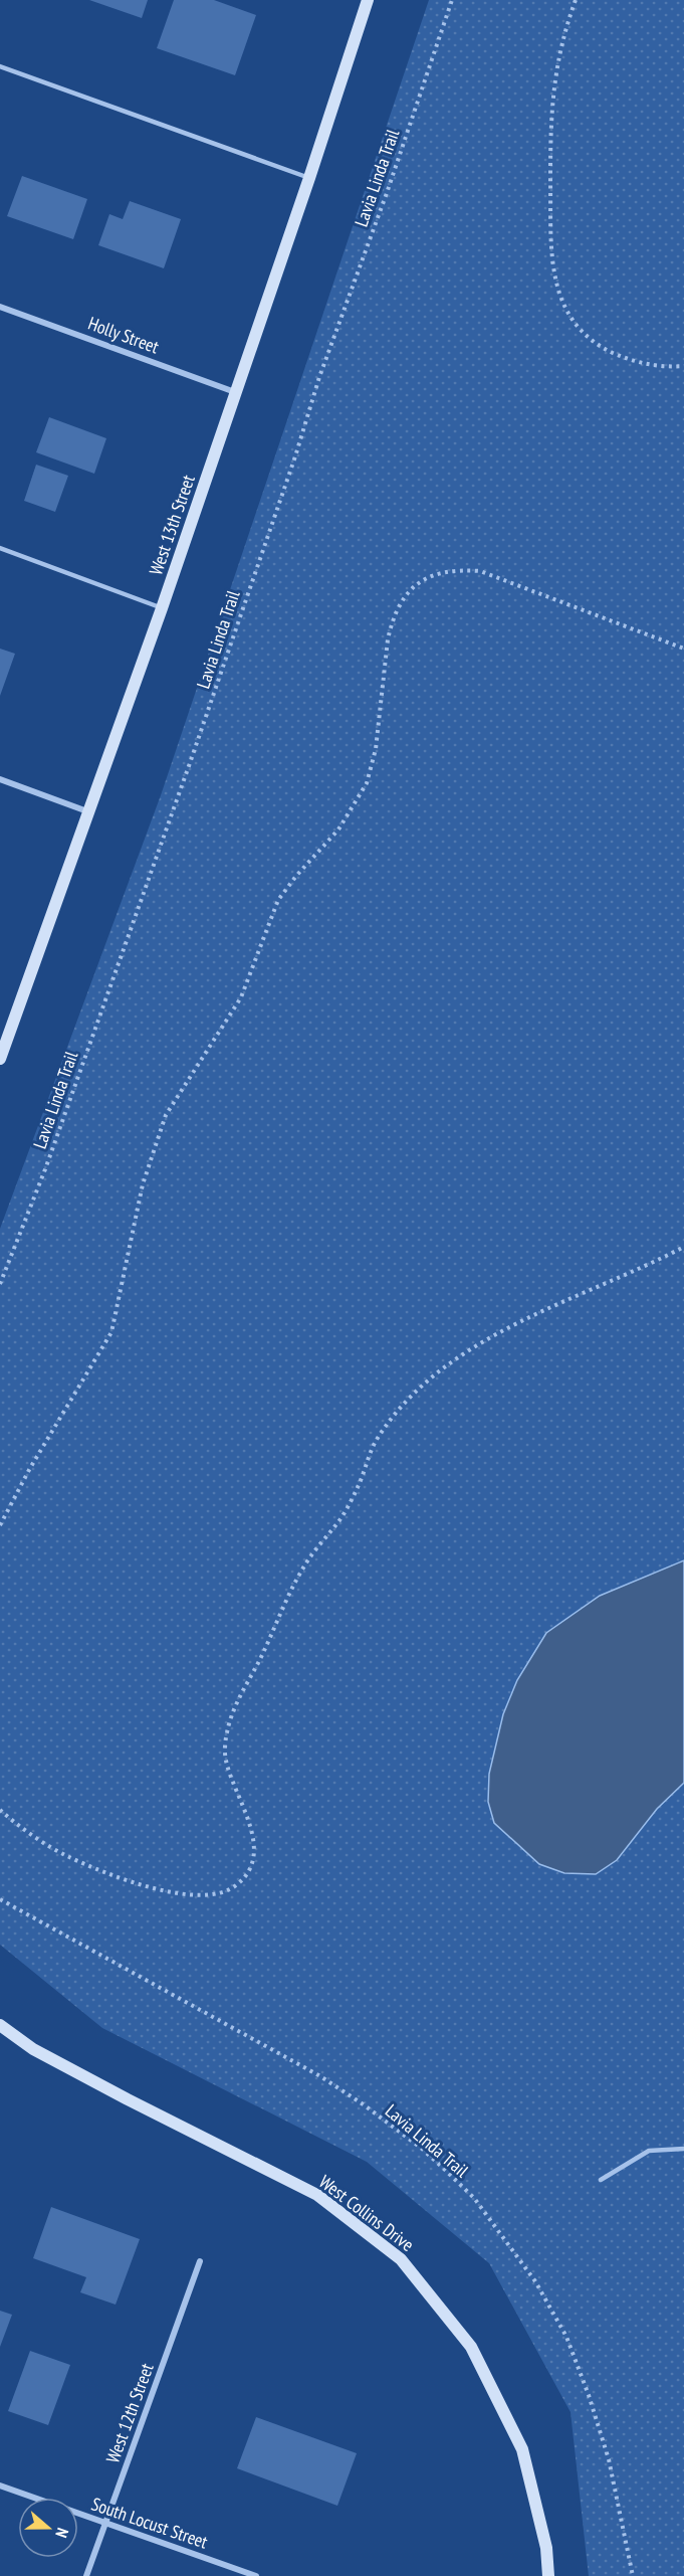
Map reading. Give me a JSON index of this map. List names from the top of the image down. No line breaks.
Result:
{"streets":{"main road":["West 13th Street","West Collins Drive"],"street":["Holly Street","West 12th Street","South Locust Street"],"path":["Lavia Linda Trail"]},"crossings":[["Holly Street","West 13th Street"],["West 12th Street","South Locust Street"]],"north":"right"}
